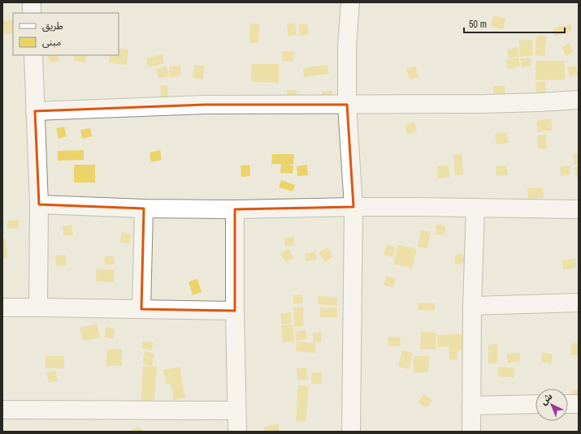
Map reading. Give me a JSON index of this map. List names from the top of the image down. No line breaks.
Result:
{"legend":["طريق","مبنى"],"scale_bar":"50 m","north":"top left"}
